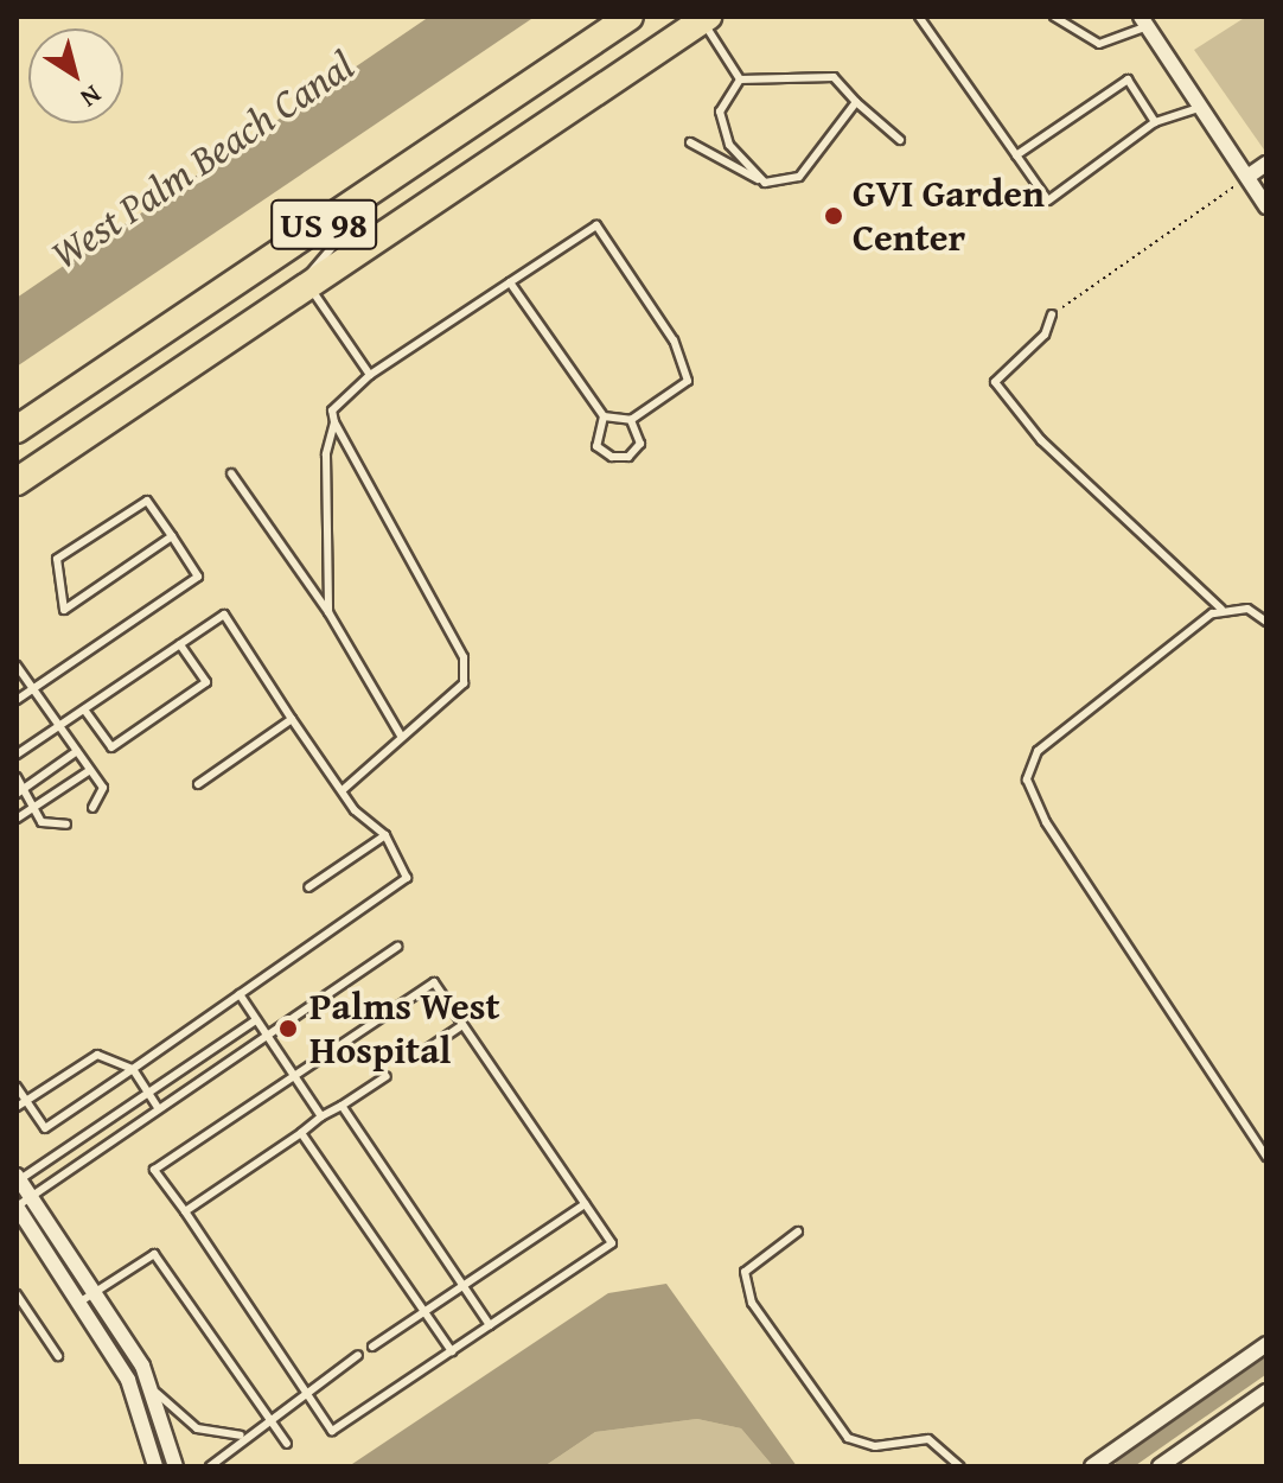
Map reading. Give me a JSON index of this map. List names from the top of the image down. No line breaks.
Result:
{"streets":{"highway":["US 98"]},"water":["West Palm Beach Canal"],"places":["GVI Garden Center","Palms West Hospital"],"north":"bottom right"}
